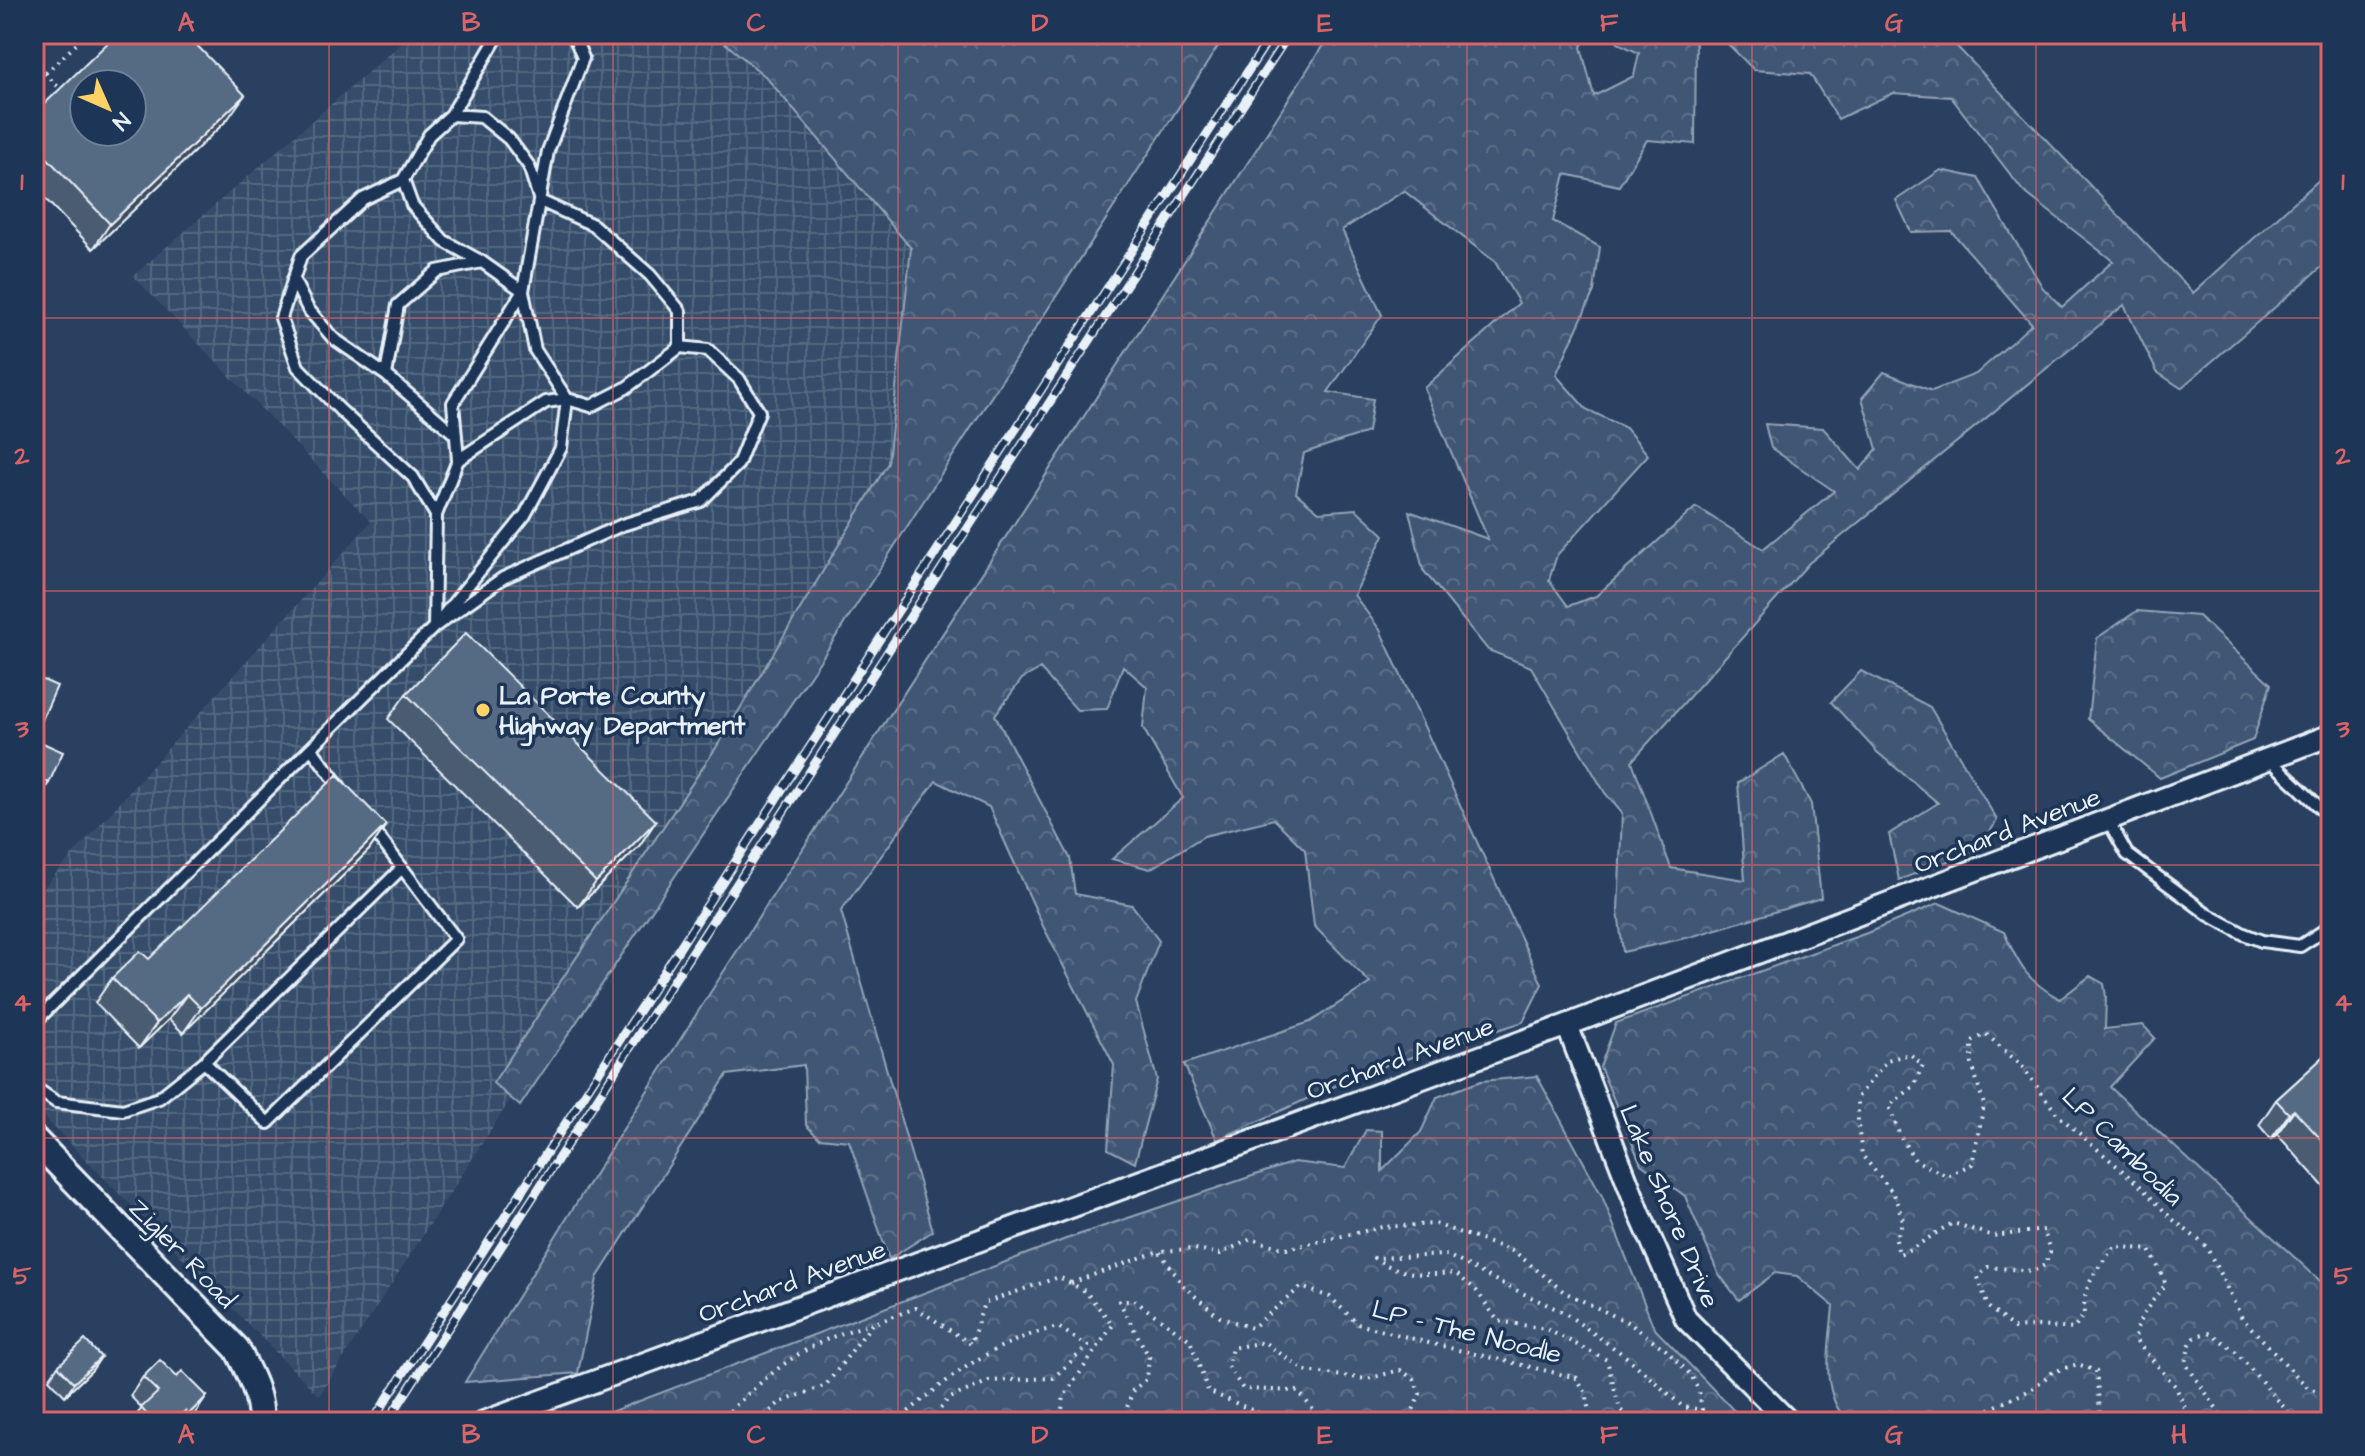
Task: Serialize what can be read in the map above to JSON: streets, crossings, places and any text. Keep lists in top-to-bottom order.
{
  "streets": {
    "street": ["Orchard Avenue", "Lake Shore Drive", "Zigler Road"],
    "path": ["LP Cambodia", "LP - The Noodle"]
  },
  "crossings": [
    ["Orchard Avenue", "Lake Shore Drive"]
  ],
  "places": ["La Porte County Highway Department"],
  "north": "bottom right",
  "grid": {
    "columns": [
      "A",
      "B",
      "C",
      "D",
      "E",
      "F",
      "G",
      "H"
    ],
    "rows": [
      "1",
      "2",
      "3",
      "4",
      "5"
    ]
  }
}
